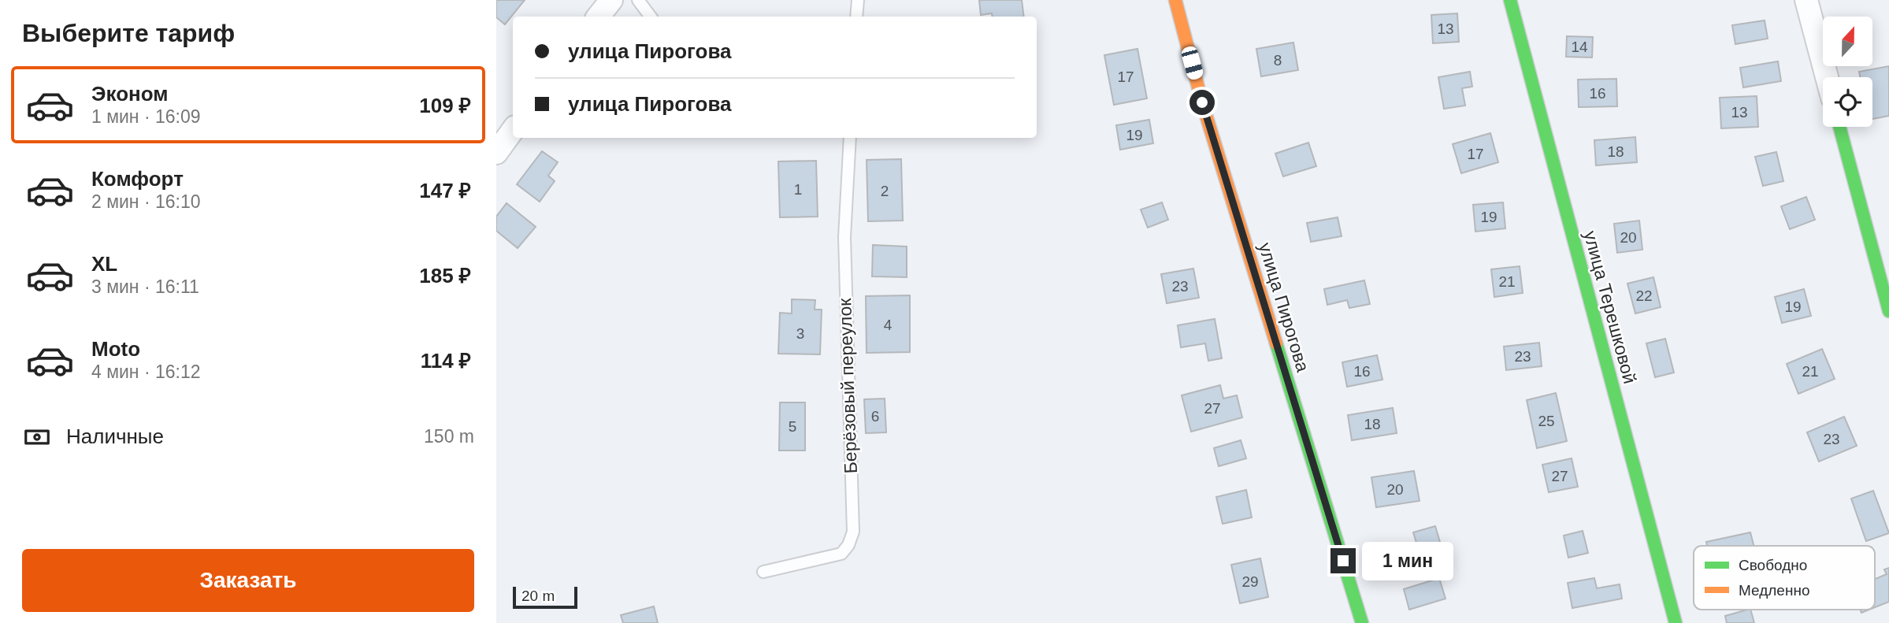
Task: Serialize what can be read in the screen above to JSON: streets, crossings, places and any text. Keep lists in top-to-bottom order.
{
  "streets": {
    "street": ["улица Пирогова", "улица Терешковой"],
    "lane": ["Берёзовый переулок"]
  },
  "house_numbers": [
    "13",
    "14",
    "8",
    "17",
    "16",
    "13",
    "19",
    "18",
    "17",
    "1",
    "2",
    "19",
    "20",
    "21",
    "23",
    "22",
    "19",
    "4",
    "3",
    "23",
    "16",
    "21",
    "27",
    "6",
    "25",
    "18",
    "5",
    "23",
    "27",
    "20",
    "29"
  ],
  "legend": ["Свободно", "Медленно"],
  "scale_bar": "20 m",
  "north": "top",
  "page": {
    "heading": "Выберите тариф",
    "banner": ["улица Пирогова", "улица Пирогова"],
    "list": [
      {
        "name": "Эконом",
        "note": "1 мин · 16:09",
        "value": "109 ₽"
      },
      {
        "name": "Комфорт",
        "note": "2 мин · 16:10",
        "value": "147 ₽"
      },
      {
        "name": "XL",
        "note": "3 мин · 16:11",
        "value": "185 ₽"
      },
      {
        "name": "Moto",
        "note": "4 мин · 16:12",
        "value": "114 ₽"
      }
    ],
    "pay": ["Наличные", "150 m"],
    "buttons": "Заказать",
    "bubble": "1 мин",
    "scale": "20 m"
  }
}
